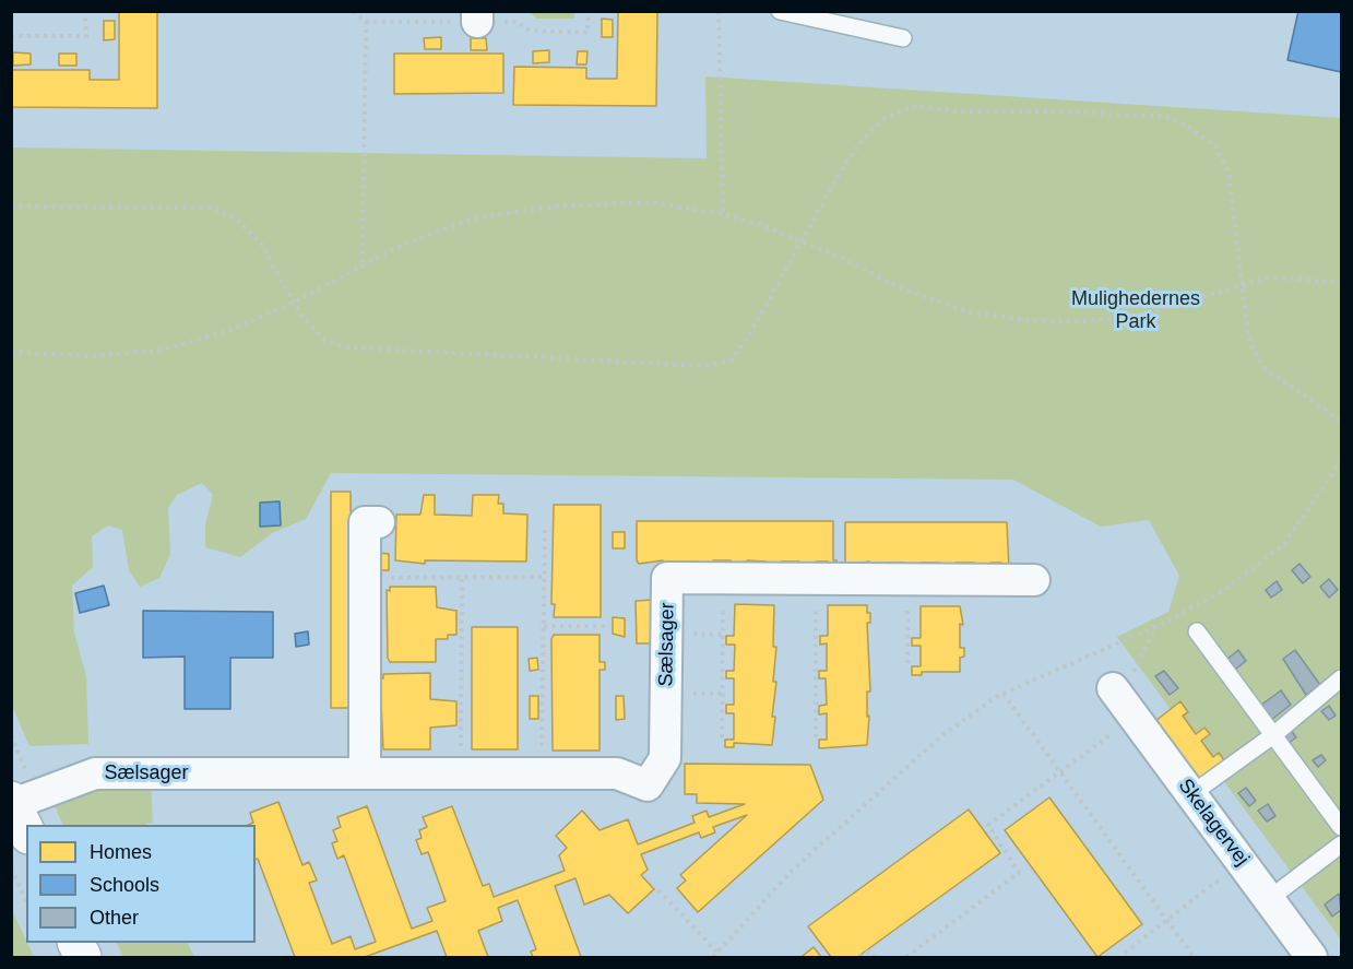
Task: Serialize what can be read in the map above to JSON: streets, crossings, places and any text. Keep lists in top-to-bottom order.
{
  "streets": {
    "street": ["Sælsager", "Skelagervej"]
  },
  "parks": ["Mulighedernes Park"],
  "legend": ["Homes", "Schools", "Other"]
}
